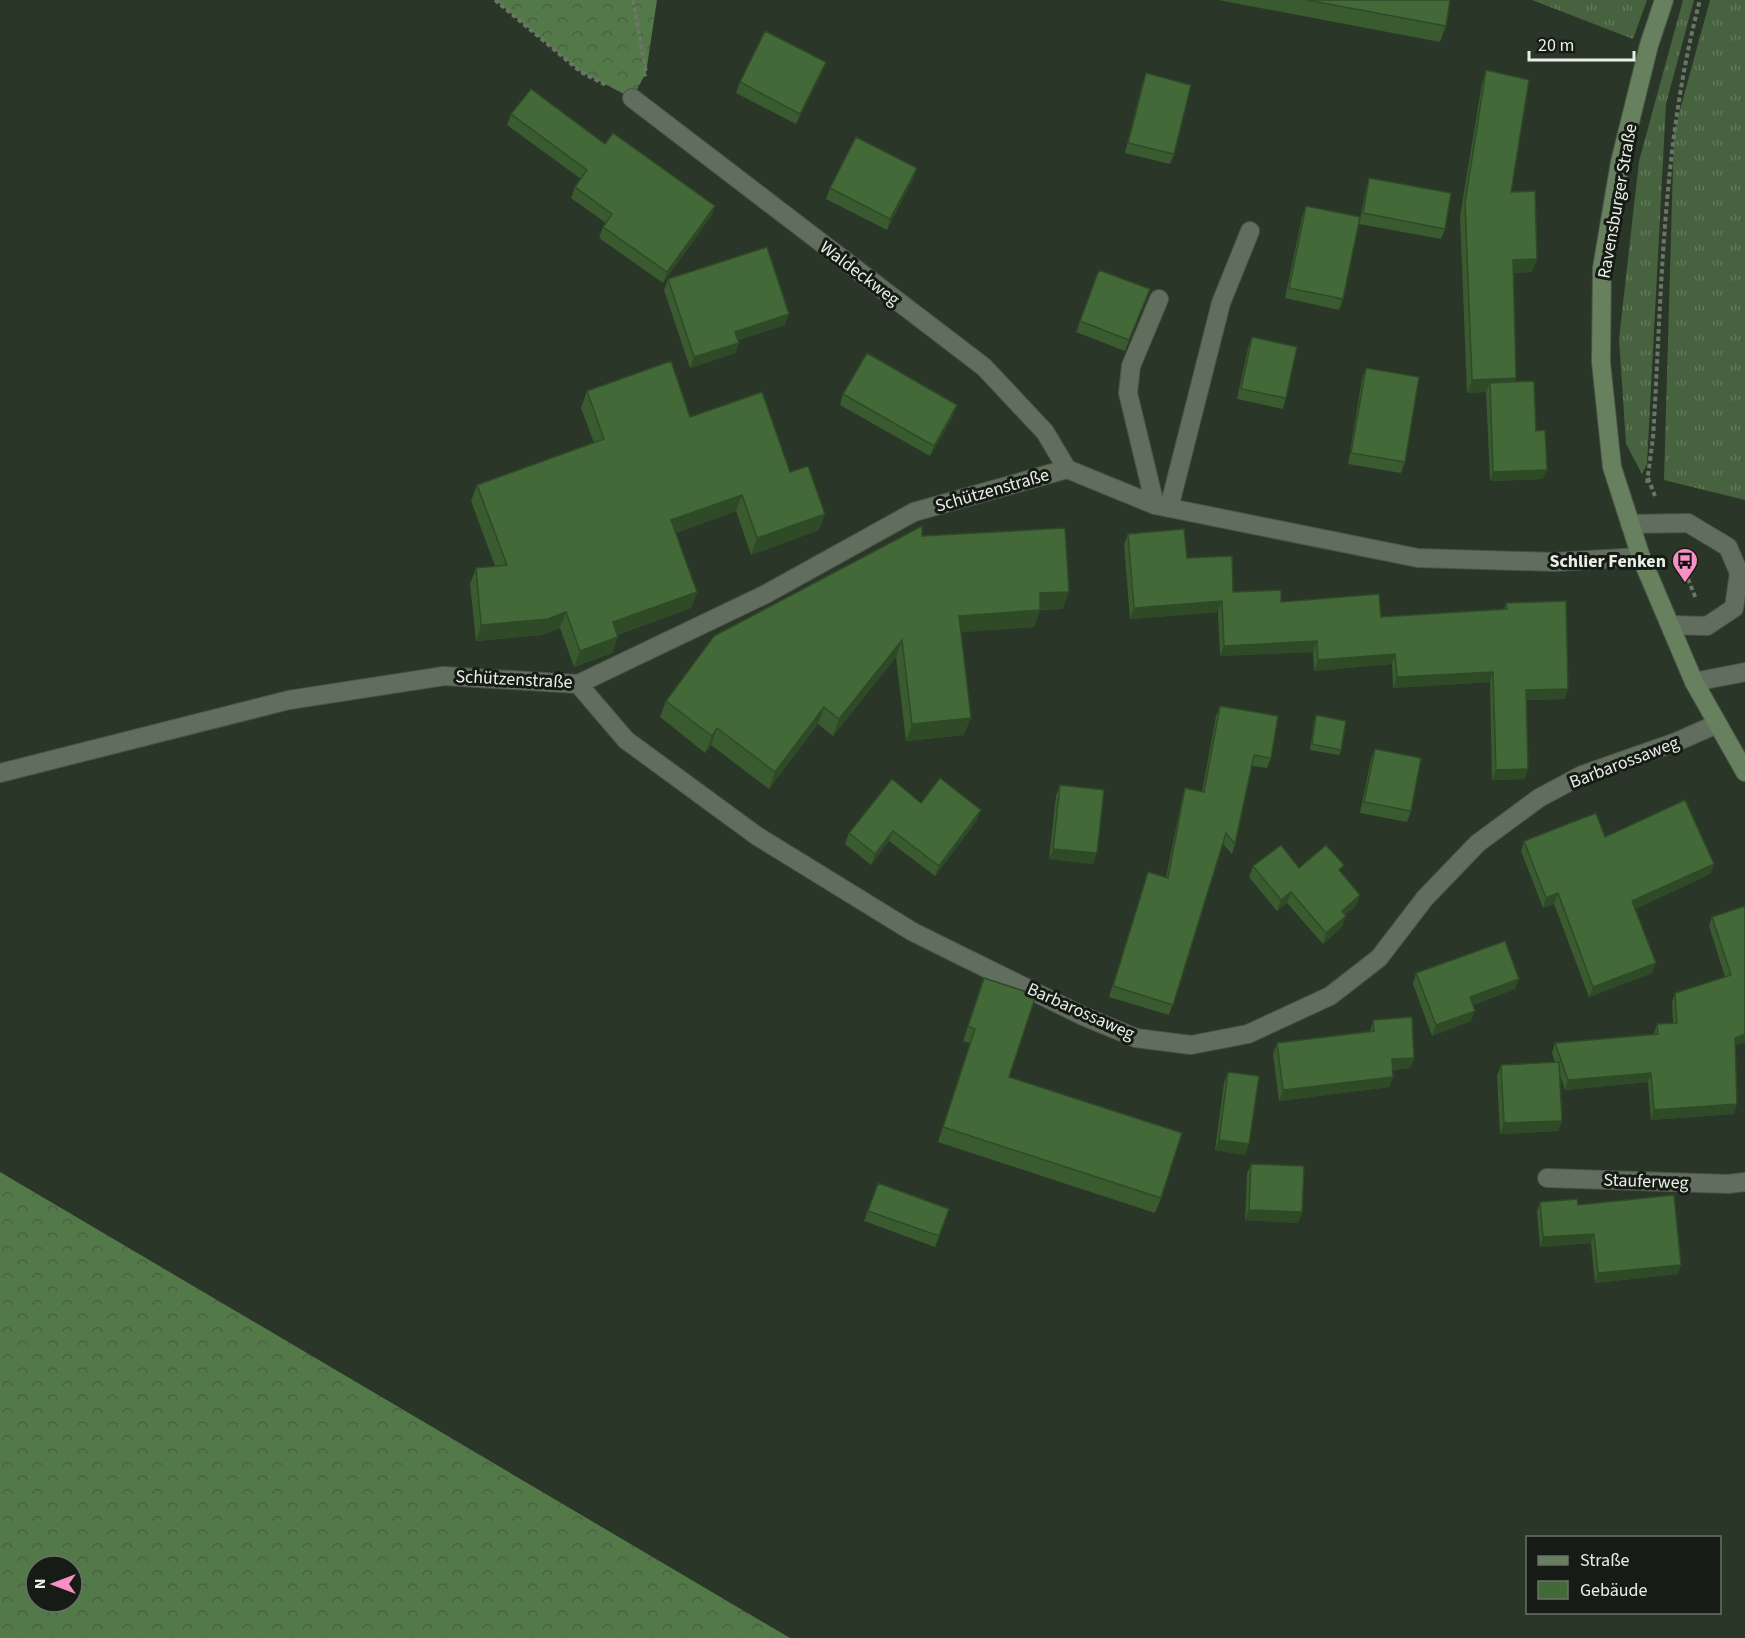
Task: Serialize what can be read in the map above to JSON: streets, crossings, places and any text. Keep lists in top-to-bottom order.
{
  "streets": {
    "main road": ["Ravensburger Straße"],
    "street": [
      "Waldeckweg",
      "Schützenstraße",
      "Barbarossaweg",
      "Stauferweg"
    ]
  },
  "crossings": [
    ["Ravensburger Straße", "Schützenstraße"],
    ["Ravensburger Straße", "Barbarossaweg"],
    ["Waldeckweg", "Schützenstraße"],
    ["Schützenstraße", "Barbarossaweg"]
  ],
  "places": {
    "bus stop": ["Schlier Fenken"]
  },
  "legend": ["Straße", "Gebäude"],
  "scale_bar": "20 m",
  "north": "left"
}
